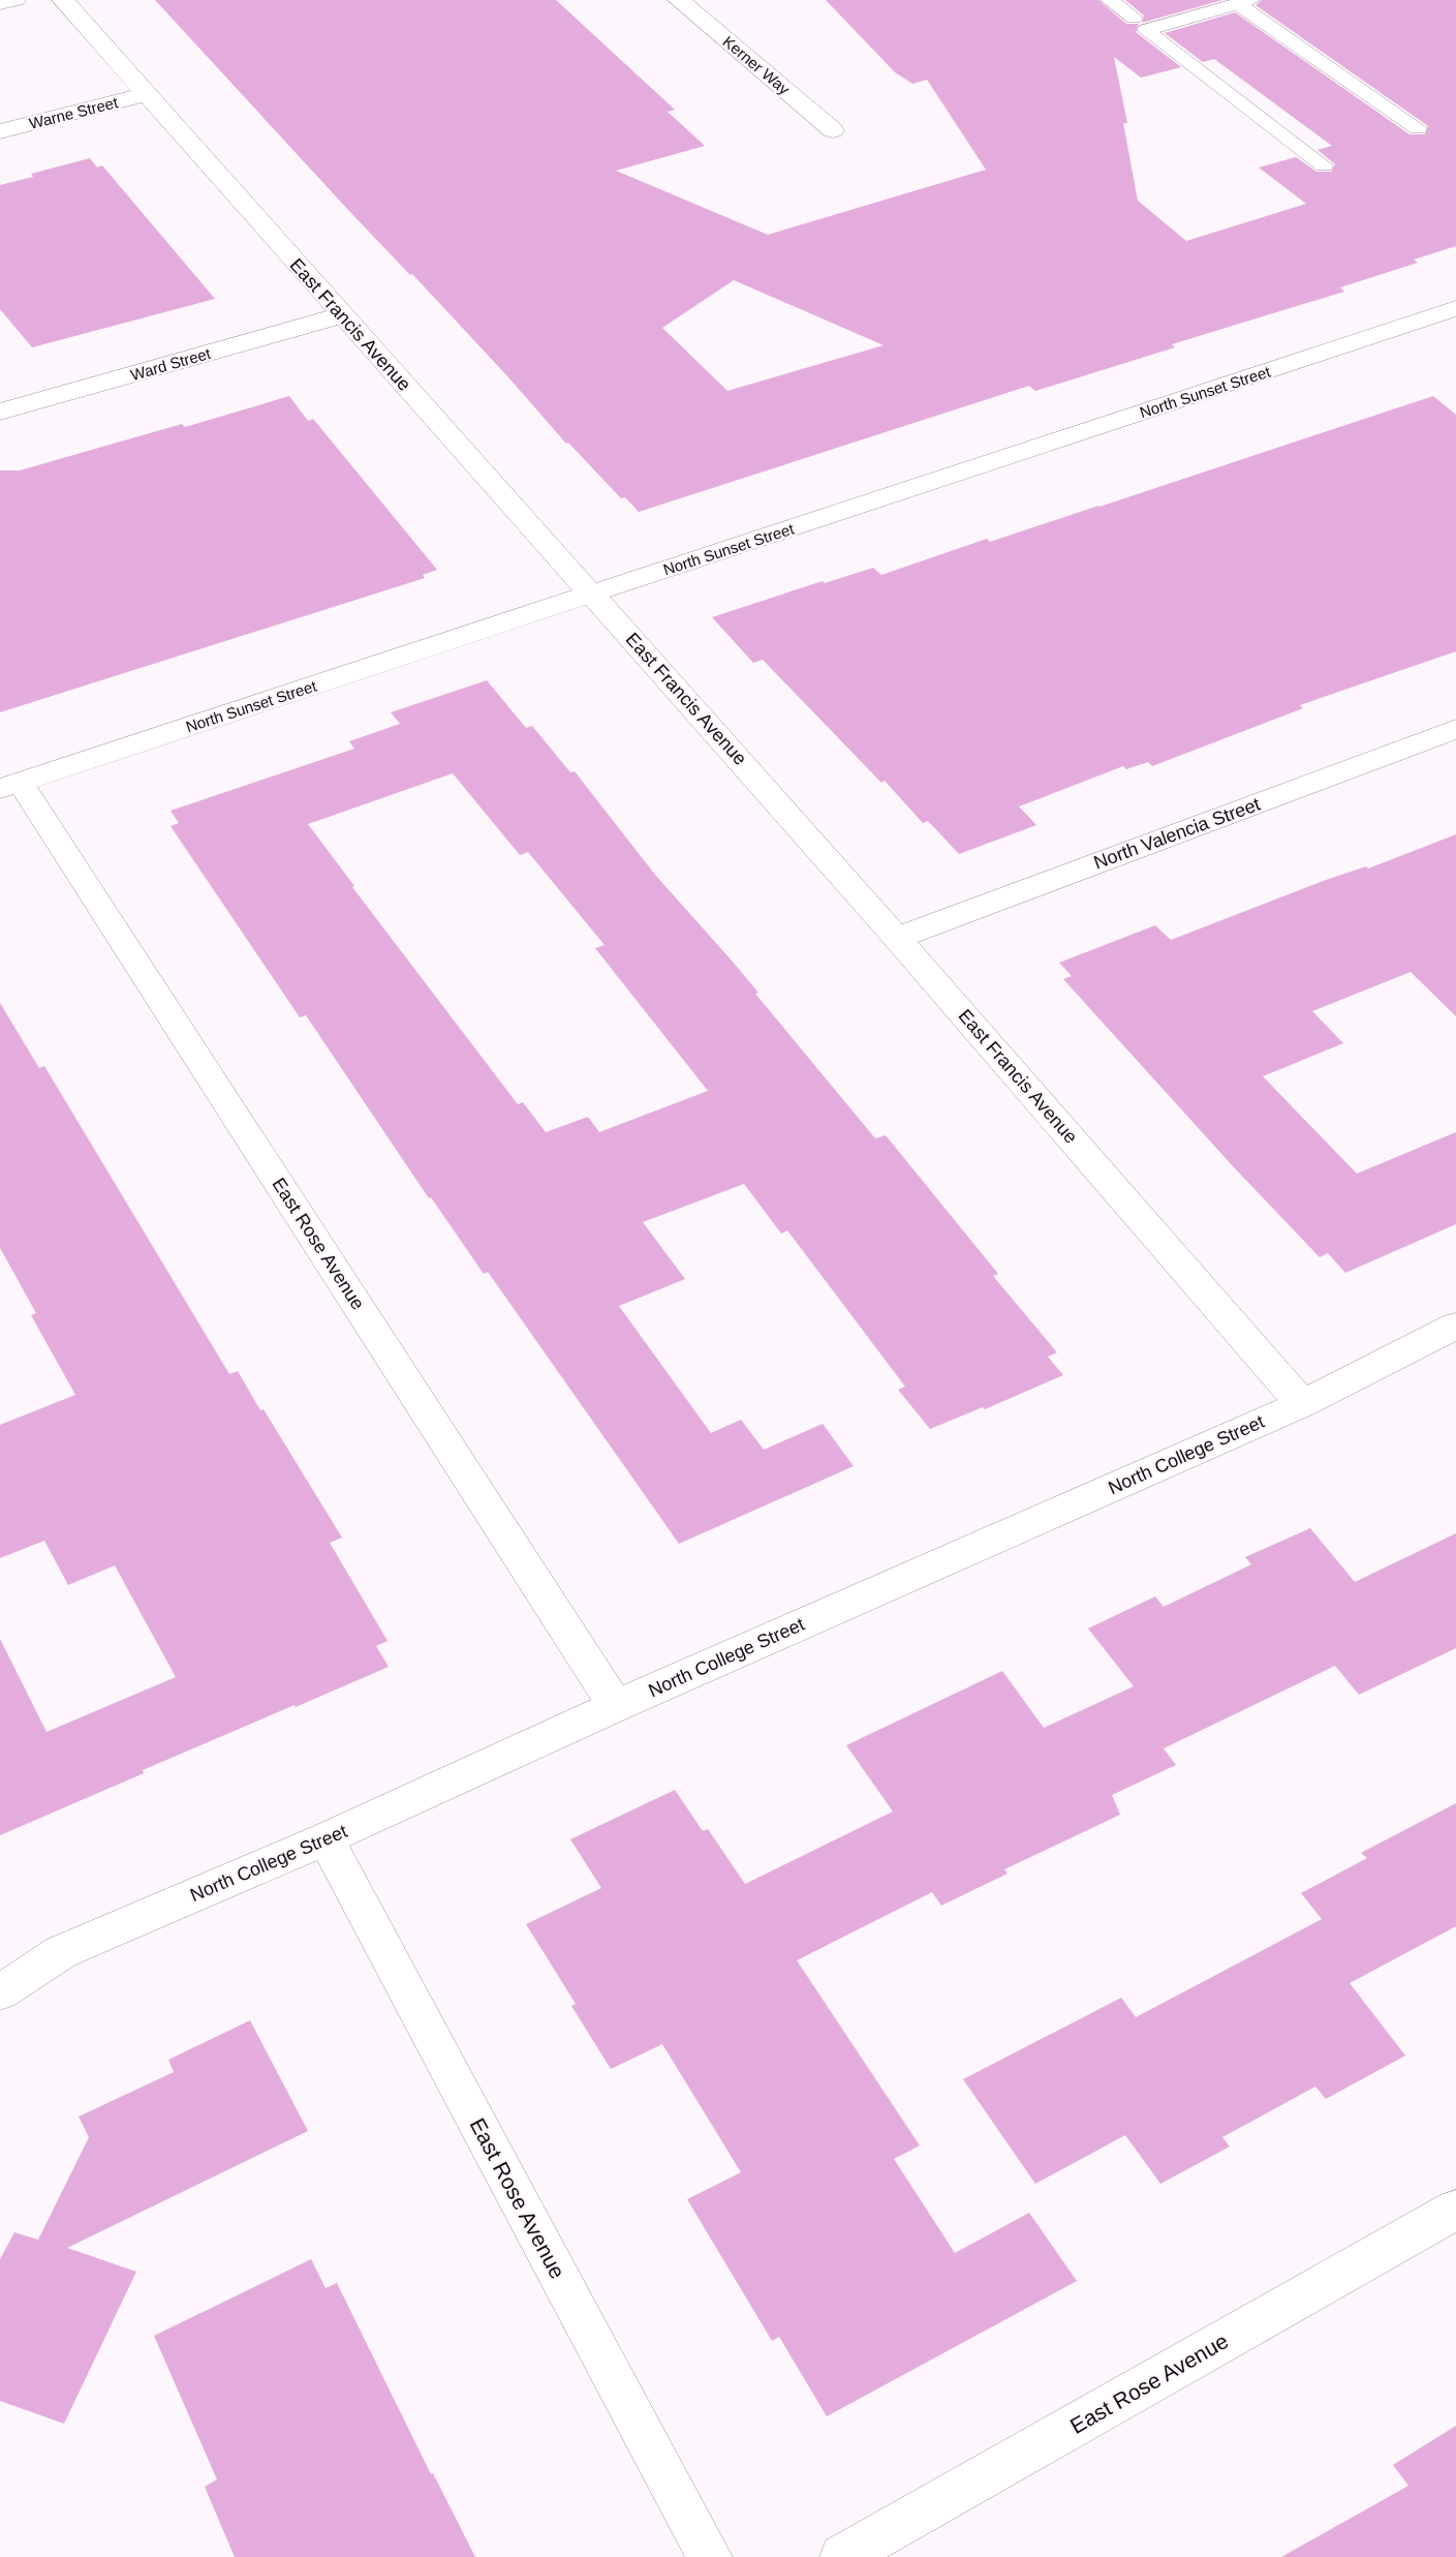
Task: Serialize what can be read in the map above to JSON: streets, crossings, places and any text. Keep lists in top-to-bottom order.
{
  "streets": {
    "street": [
      "Kerner Way",
      "Warne Street",
      "East Francis Avenue",
      "Ward Street",
      "North Sunset Street",
      "North Valencia Street",
      "East Rose Avenue",
      "North College Street"
    ]
  },
  "crossings": [
    ["Warne Street", "East Francis Avenue"],
    ["East Francis Avenue", "Ward Street"],
    ["East Francis Avenue", "North Sunset Street"],
    ["East Francis Avenue", "North Valencia Street"],
    ["East Francis Avenue", "North College Street"],
    ["North Sunset Street", "East Rose Avenue"],
    ["East Rose Avenue", "North College Street"]
  ]
}
